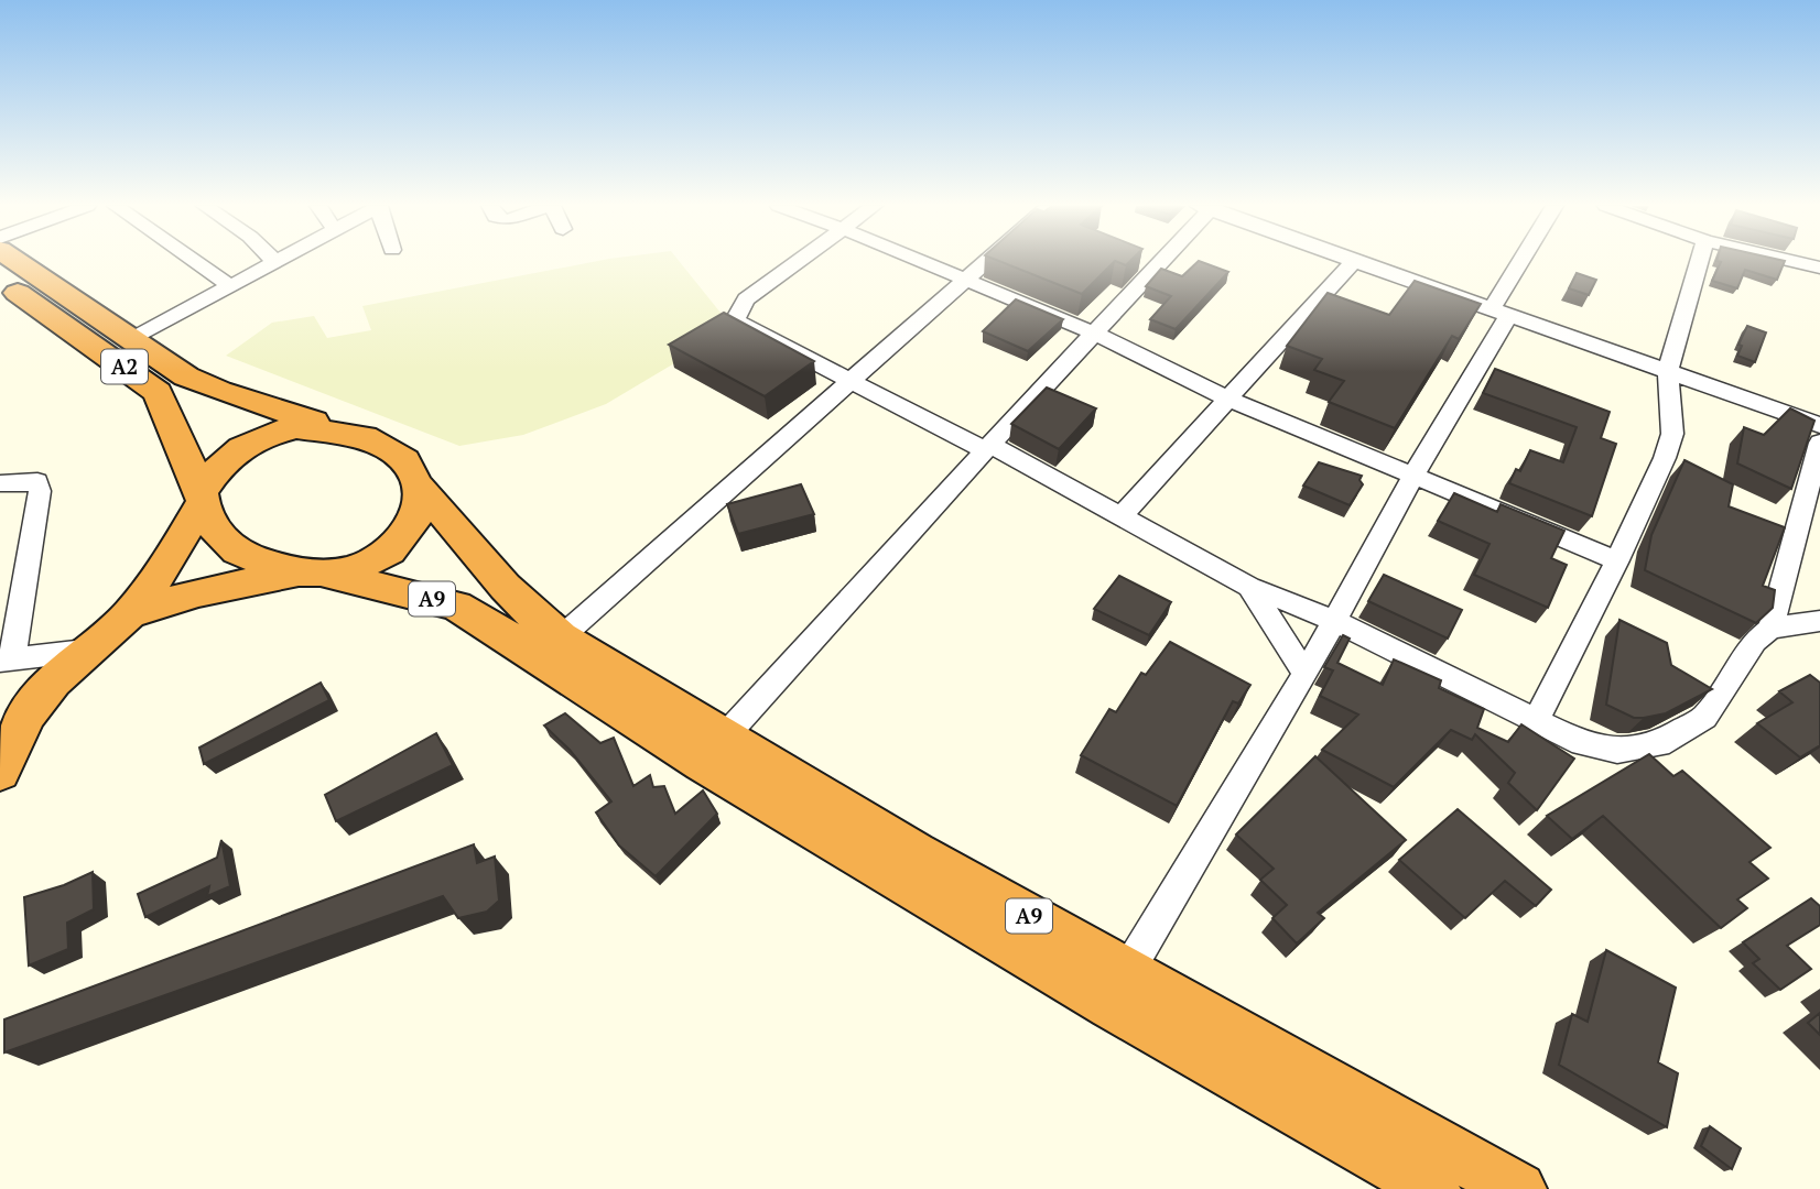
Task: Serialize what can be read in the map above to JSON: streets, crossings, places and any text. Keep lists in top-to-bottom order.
{
  "streets": {
    "highway": ["A2", "A9"]
  },
  "crossings": [
    ["A2", "A9"]
  ]
}
